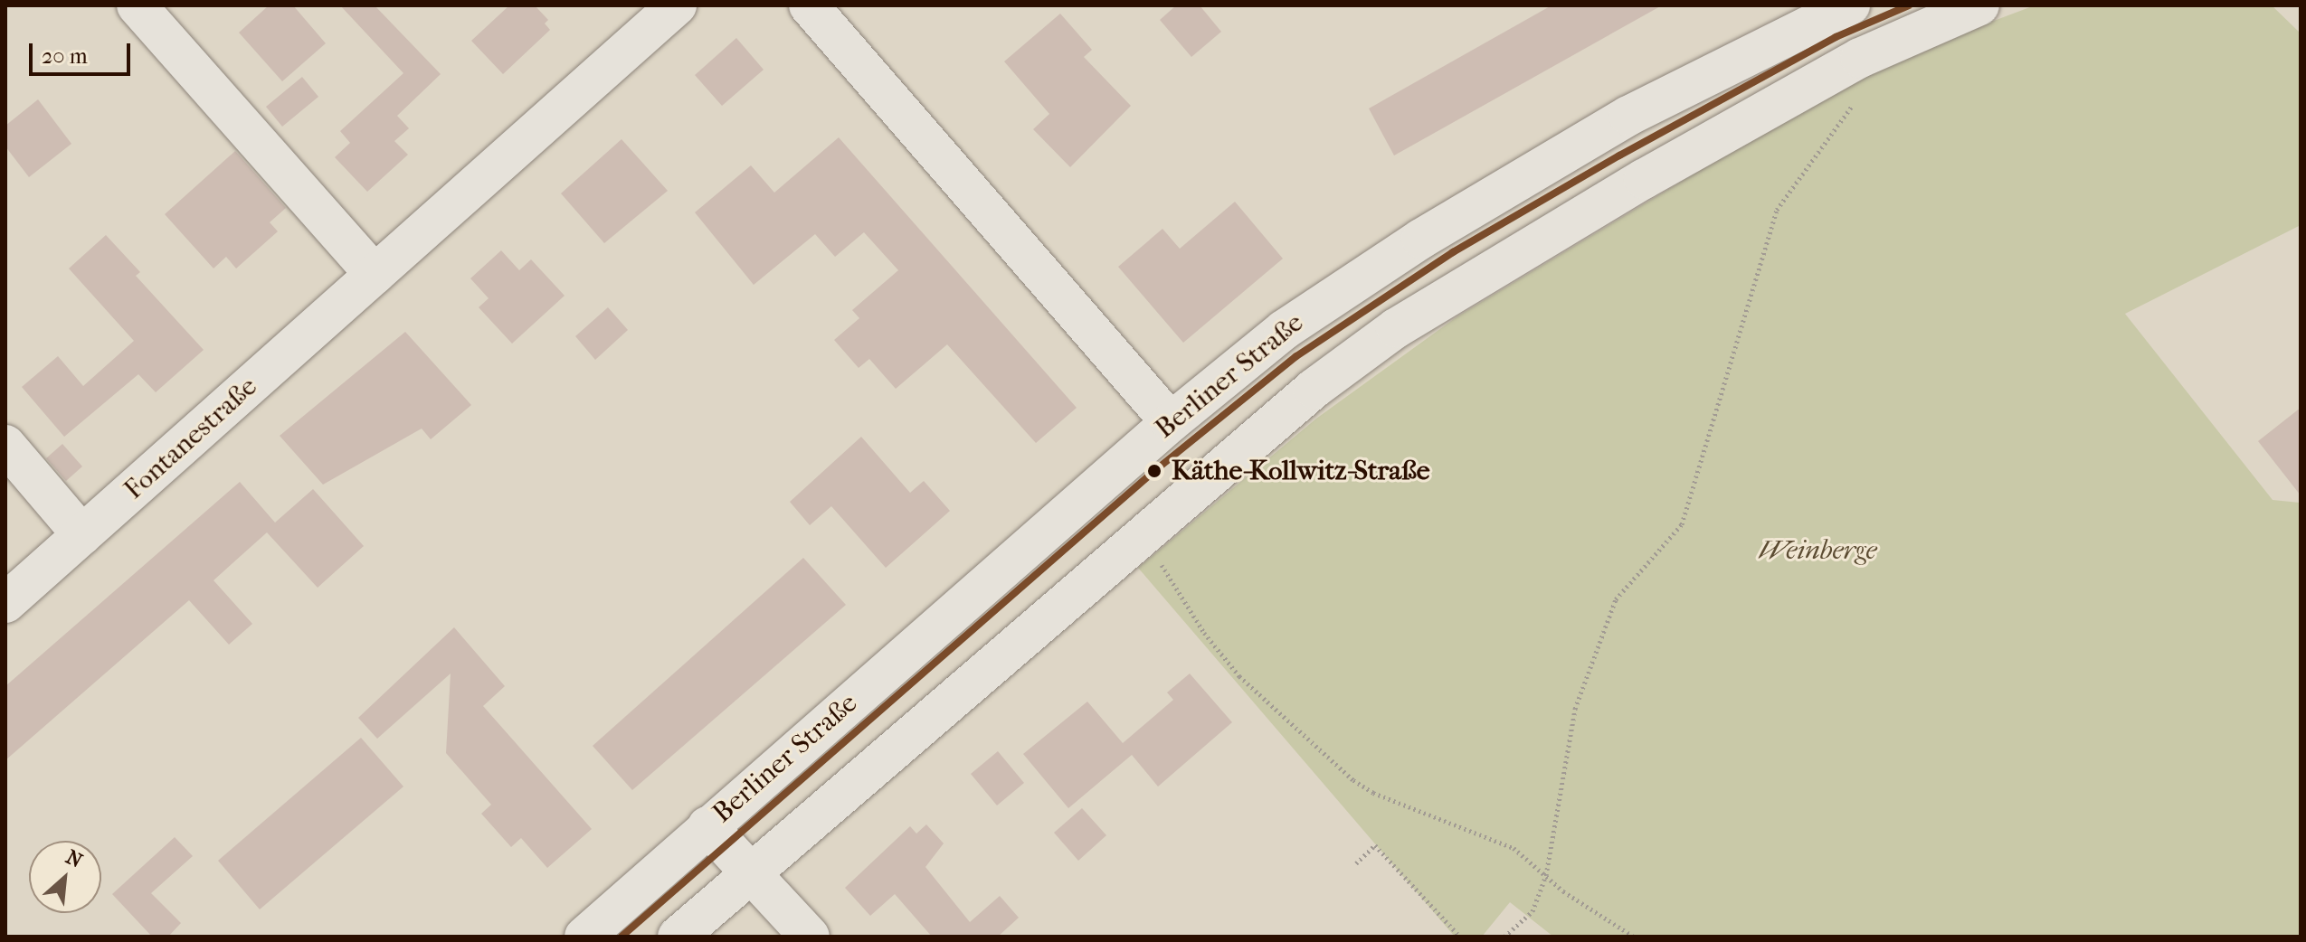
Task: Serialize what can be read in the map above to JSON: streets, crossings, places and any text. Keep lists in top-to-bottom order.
{
  "streets": {
    "street": ["Berliner Straße", "Fontanestraße"]
  },
  "parks": ["Weinberge"],
  "places": ["Käthe-Kollwitz-Straße"],
  "scale_bar": "20 m",
  "north": "top right"
}
